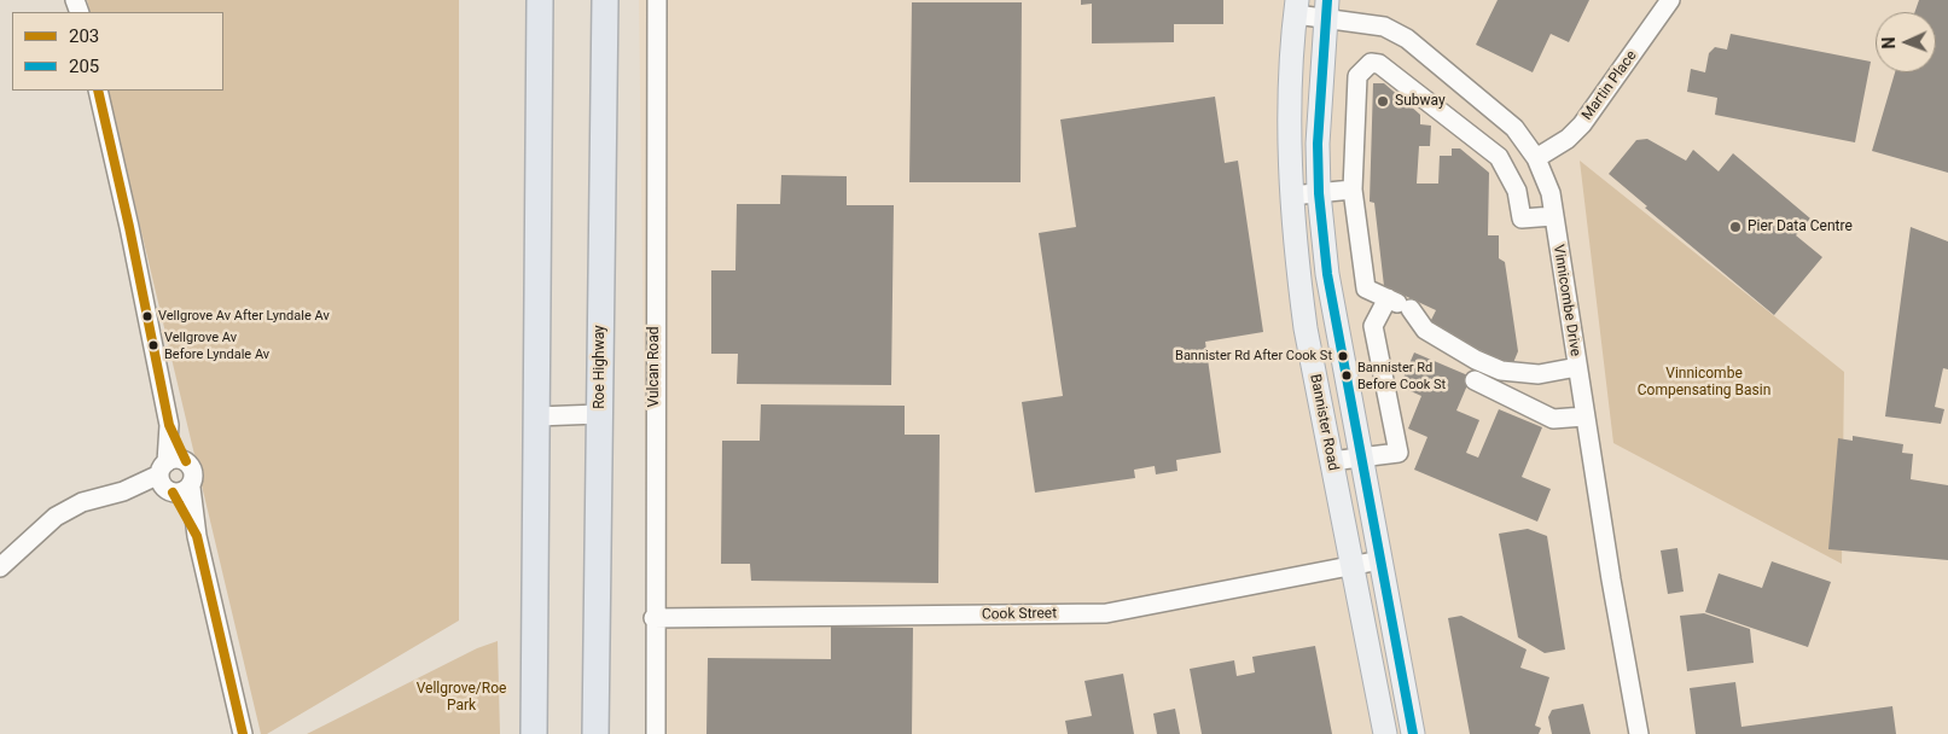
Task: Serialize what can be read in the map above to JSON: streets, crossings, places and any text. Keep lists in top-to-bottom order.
{
  "streets": {
    "highway": ["Roe Highway"],
    "main road": ["Bannister Road"],
    "street": [
      "Martin Place",
      "Vinnicombe Drive",
      "Vulcan Road",
      "Cook Street"
    ]
  },
  "crossings": [
    ["Martin Place", "Vinnicombe Drive"],
    ["Vinnicombe Drive", "Bannister Road"],
    ["Vulcan Road", "Cook Street"],
    ["Bannister Road", "Cook Street"]
  ],
  "parks": ["Vinnicombe Compensating Basin", "Vellgrove/Roe Park"],
  "places": [
    "Subway",
    "Pier Data Centre",
    "Vellgrove Av After Lyndale Av",
    "Vellgrove Av Before Lyndale Av",
    "Bannister Rd After Cook St",
    "Bannister Rd Before Cook St"
  ],
  "lines": ["transit line 205", "transit line 203"],
  "legend": ["203", "205"],
  "north": "left"
}
